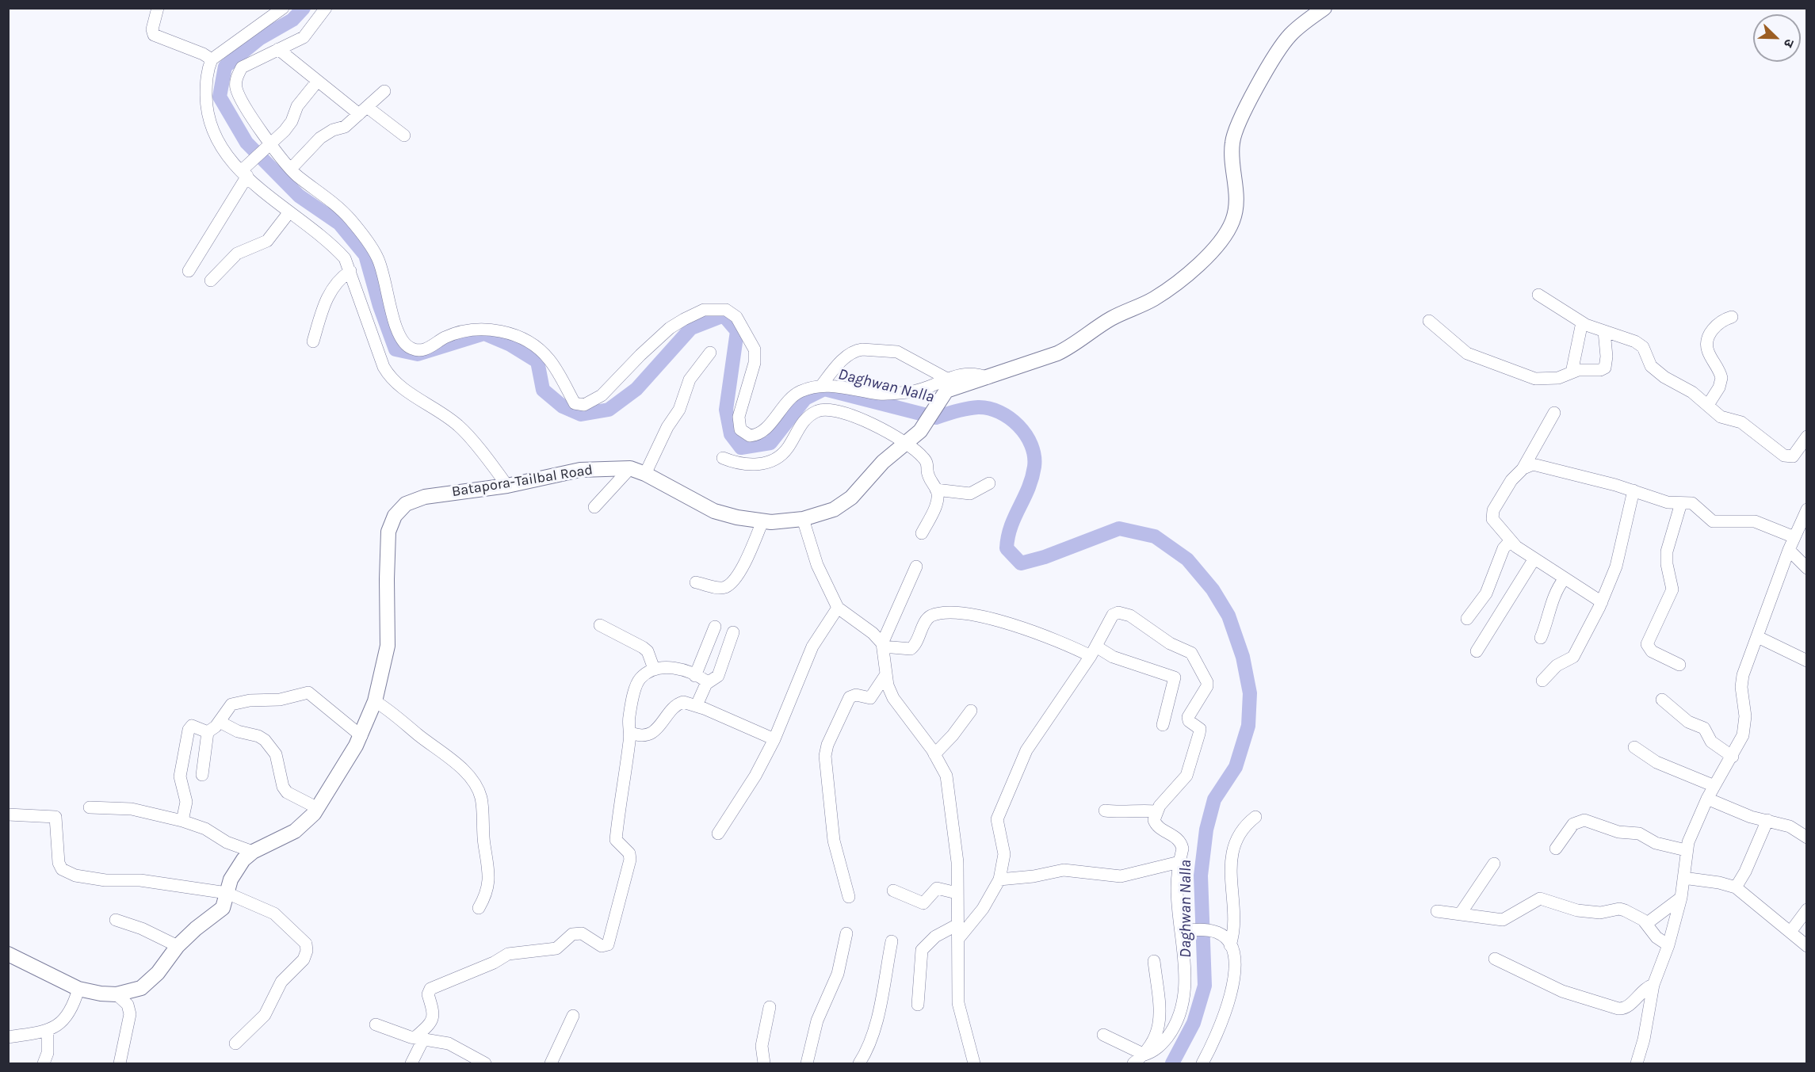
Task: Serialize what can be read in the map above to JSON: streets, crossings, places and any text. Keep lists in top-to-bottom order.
{
  "streets": {
    "main road": ["Batapora-Tailbal Road"]
  },
  "water": ["Daghwan Nalla"],
  "north": "bottom right"
}
